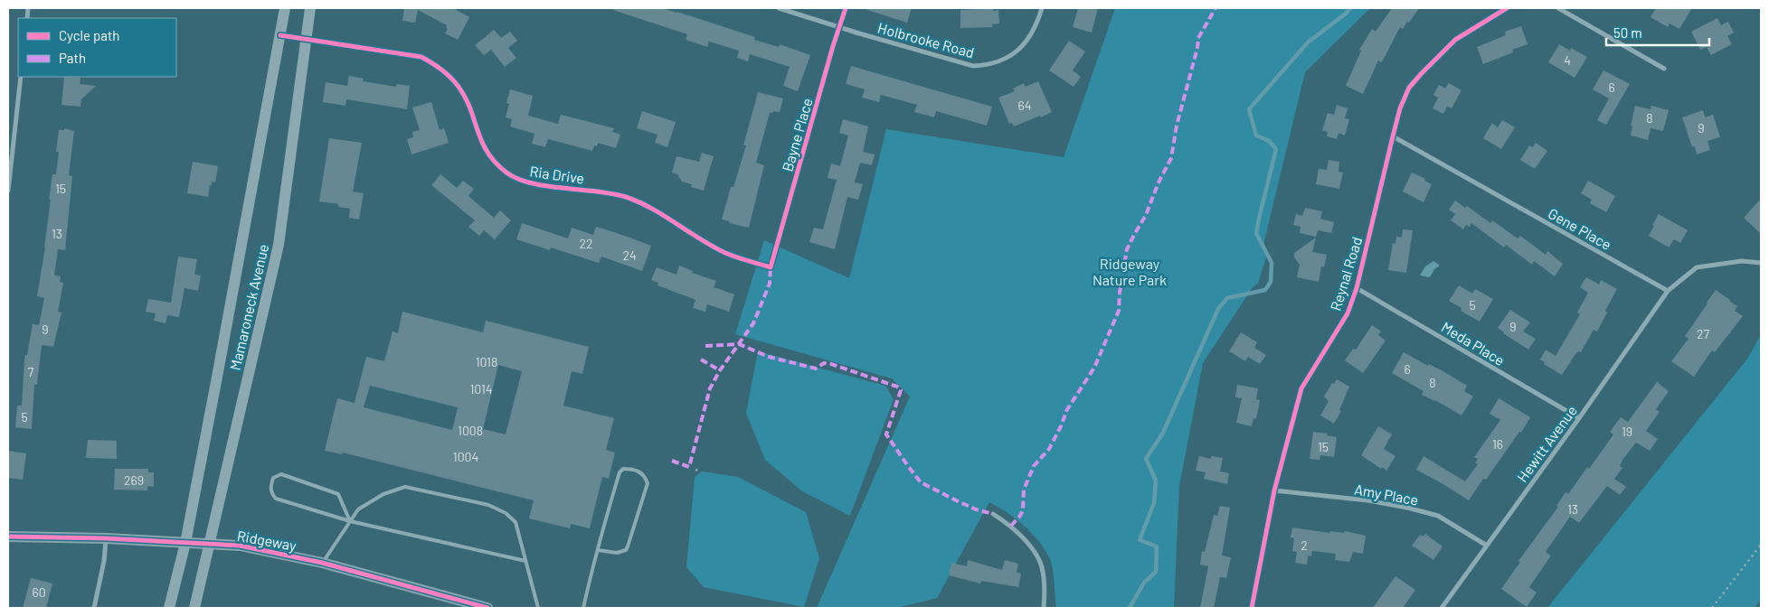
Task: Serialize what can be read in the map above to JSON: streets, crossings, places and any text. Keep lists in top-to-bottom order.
{
  "streets": {
    "main road": ["Mamaroneck Avenue"],
    "street": [
      "Holbrooke Road",
      "Bayne Place",
      "Ria Drive",
      "Gene Place",
      "Reynal Road",
      "Meda Place",
      "Hewitt Avenue",
      "Amy Place",
      "Ridgeway"
    ]
  },
  "crossings": [
    ["Holbrooke Road", "Bayne Place"],
    ["Bayne Place", "Ria Drive"],
    ["Ria Drive", "Mamaroneck Avenue"],
    ["Gene Place", "Reynal Road"],
    ["Gene Place", "Hewitt Avenue"],
    ["Reynal Road", "Meda Place"],
    ["Reynal Road", "Amy Place"],
    ["Mamaroneck Avenue", "Ridgeway"],
    ["Meda Place", "Hewitt Avenue"],
    ["Hewitt Avenue", "Amy Place"]
  ],
  "parks": ["Ridgeway Nature Park"],
  "house_numbers": [
    "4",
    "6",
    "64",
    "8",
    "9",
    "15",
    "13",
    "22",
    "24",
    "5",
    "9",
    "9",
    "27",
    "1018",
    "6",
    "7",
    "8",
    "1014",
    "5",
    "1008",
    "19",
    "16",
    "15",
    "1004",
    "269",
    "13",
    "2",
    "60"
  ],
  "legend": ["Cycle path", "Path"],
  "scale_bar": "50 m"
}
